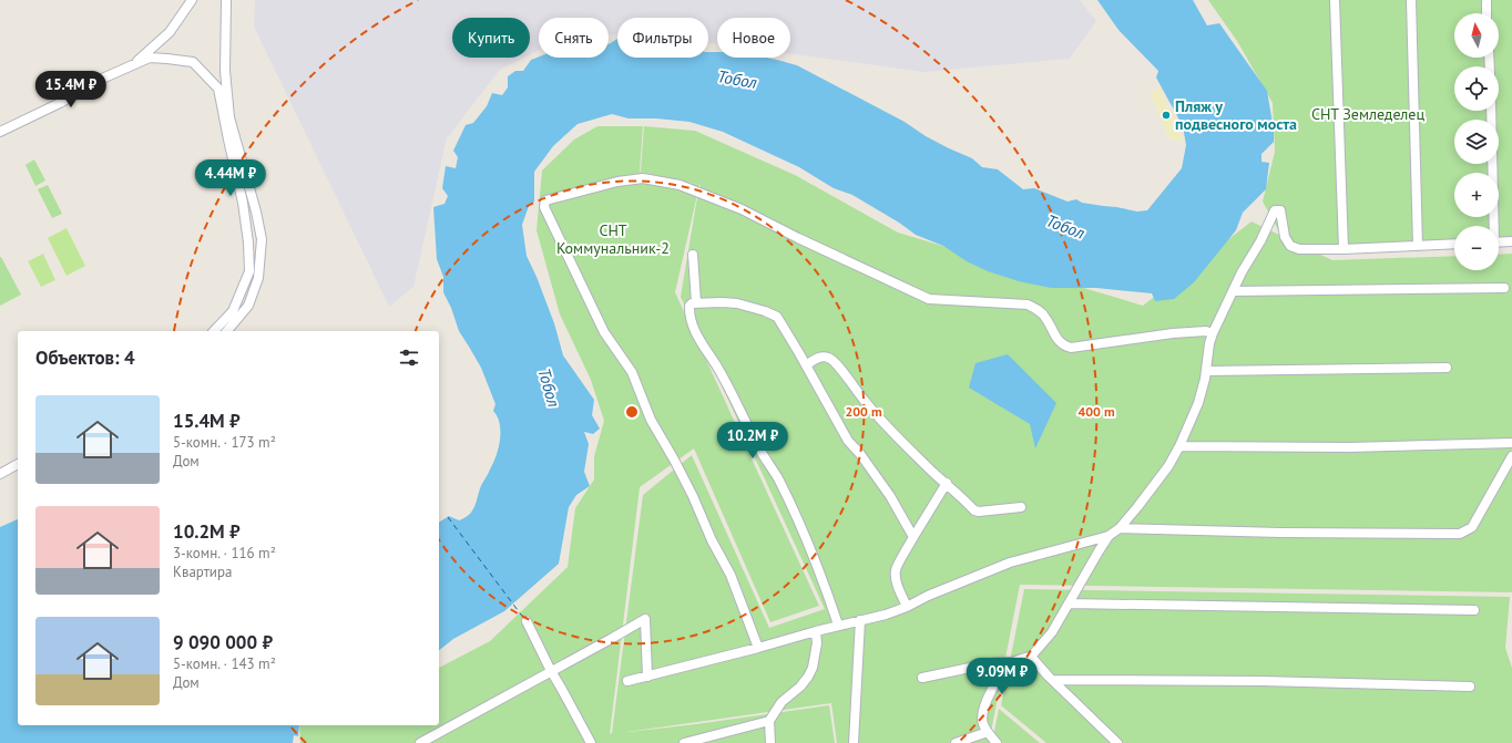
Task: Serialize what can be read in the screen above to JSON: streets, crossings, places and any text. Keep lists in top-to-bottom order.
{
  "water": ["Тобол"],
  "parks": ["СНТ Земледелец", "СНТ Коммунальник-2"],
  "places": ["Пляж у подвесного моста"],
  "north": "top",
  "page": {
    "map_buttons": ["+", "−"],
    "chip": [
      "Купить",
      "Снять",
      "Фильтры",
      "Новое"
    ],
    "price": [
      "15.4M ₽",
      "4.44M ₽",
      "10.2M ₽",
      "9.09M ₽"
    ],
    "heading": "Объектов: 4",
    "list": [
      {
        "name": "15.4M ₽",
        "note": "5-комн. · 173 m² · Дом"
      },
      {
        "name": "10.2M ₽",
        "note": "3-комн. · 116 m² · Квартира"
      },
      {
        "name": "9 090 000 ₽",
        "note": "5-комн. · 143 m² · Дом"
      }
    ]
  },
  "rings": ["200 m", "400 m"]
}
